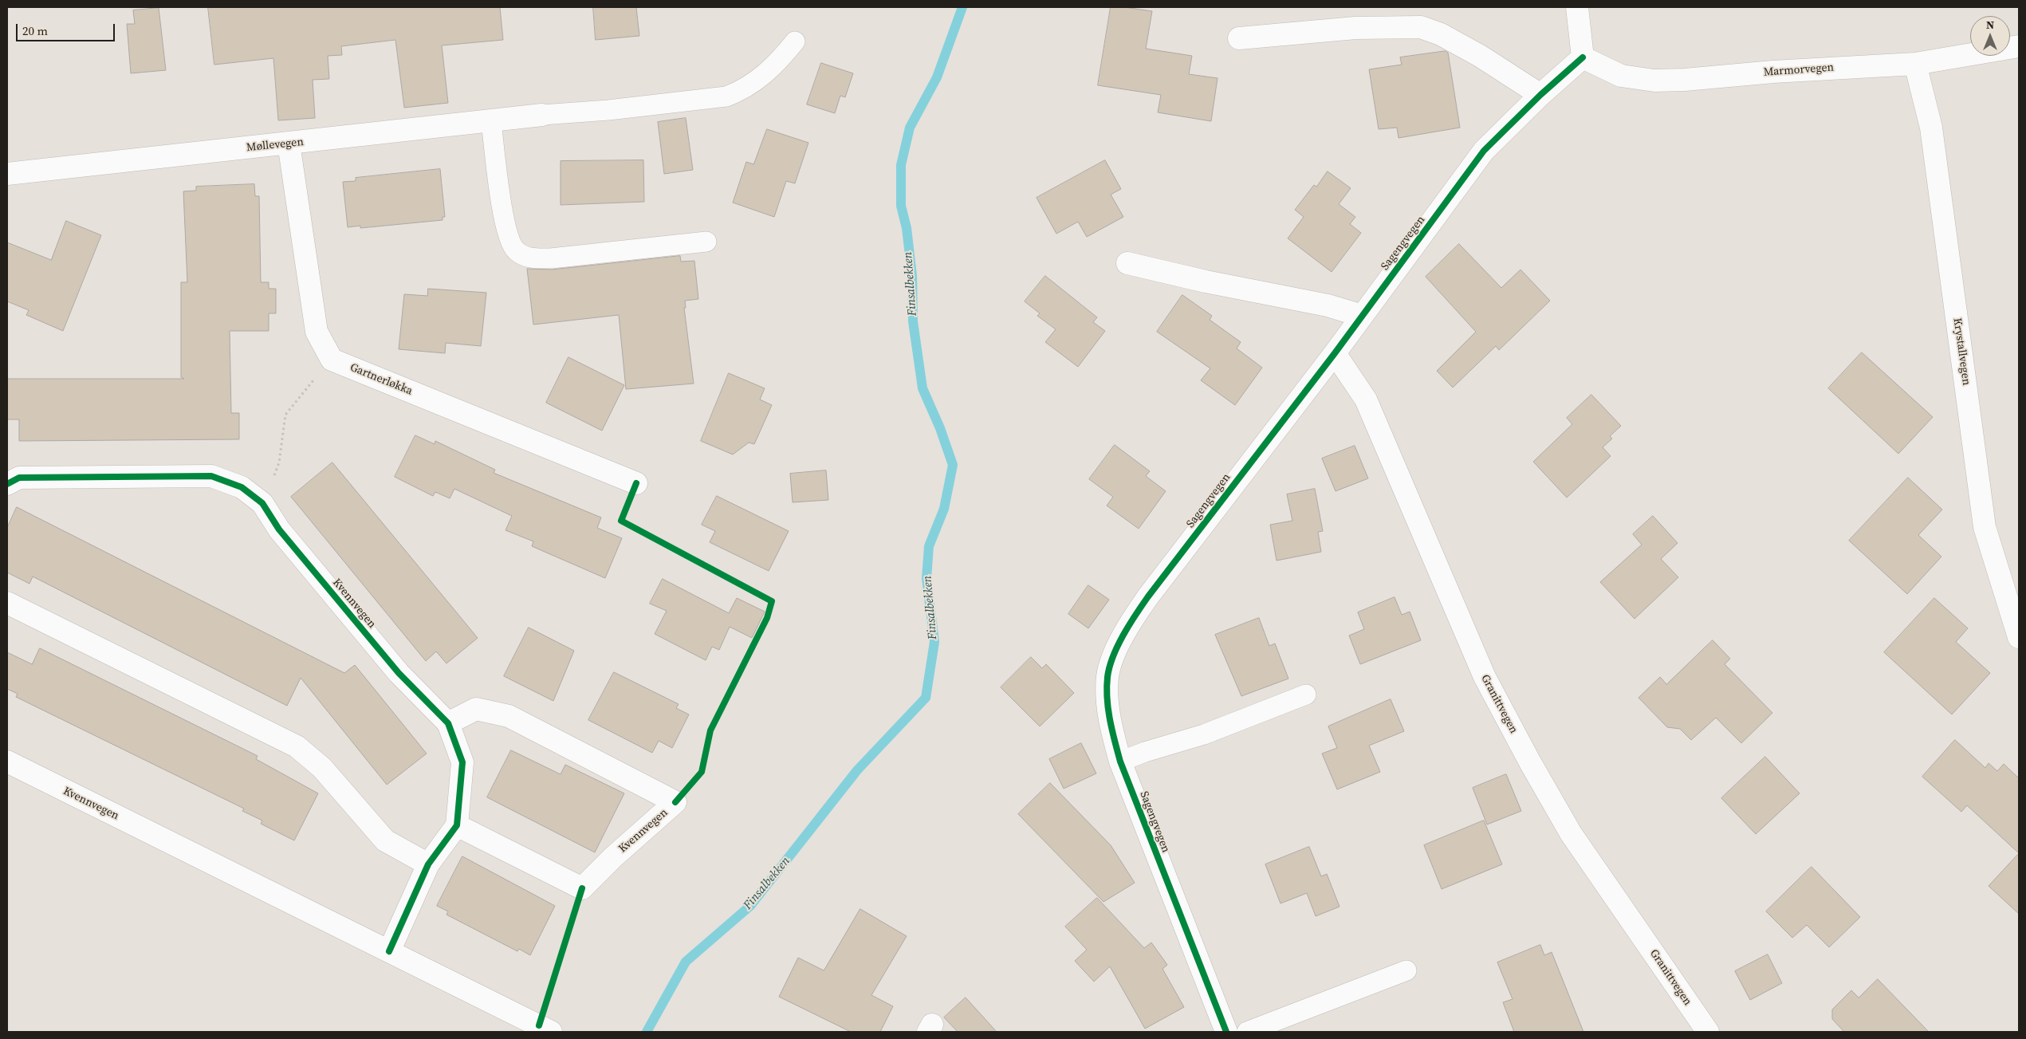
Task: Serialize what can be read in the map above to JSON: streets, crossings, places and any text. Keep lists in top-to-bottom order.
{
  "streets": {
    "street": [
      "Marmorvegen",
      "Møllevegen",
      "Sagengvegen",
      "Krystallvegen",
      "Gartnerløkka",
      "Kvennvegen",
      "Granittvegen"
    ]
  },
  "crossings": [
    ["Marmorvegen", "Sagengvegen"],
    ["Marmorvegen", "Krystallvegen"],
    ["Sagengvegen", "Granittvegen"]
  ],
  "water": ["Finsalbekken"],
  "scale_bar": "20 m",
  "north": "top"
}
